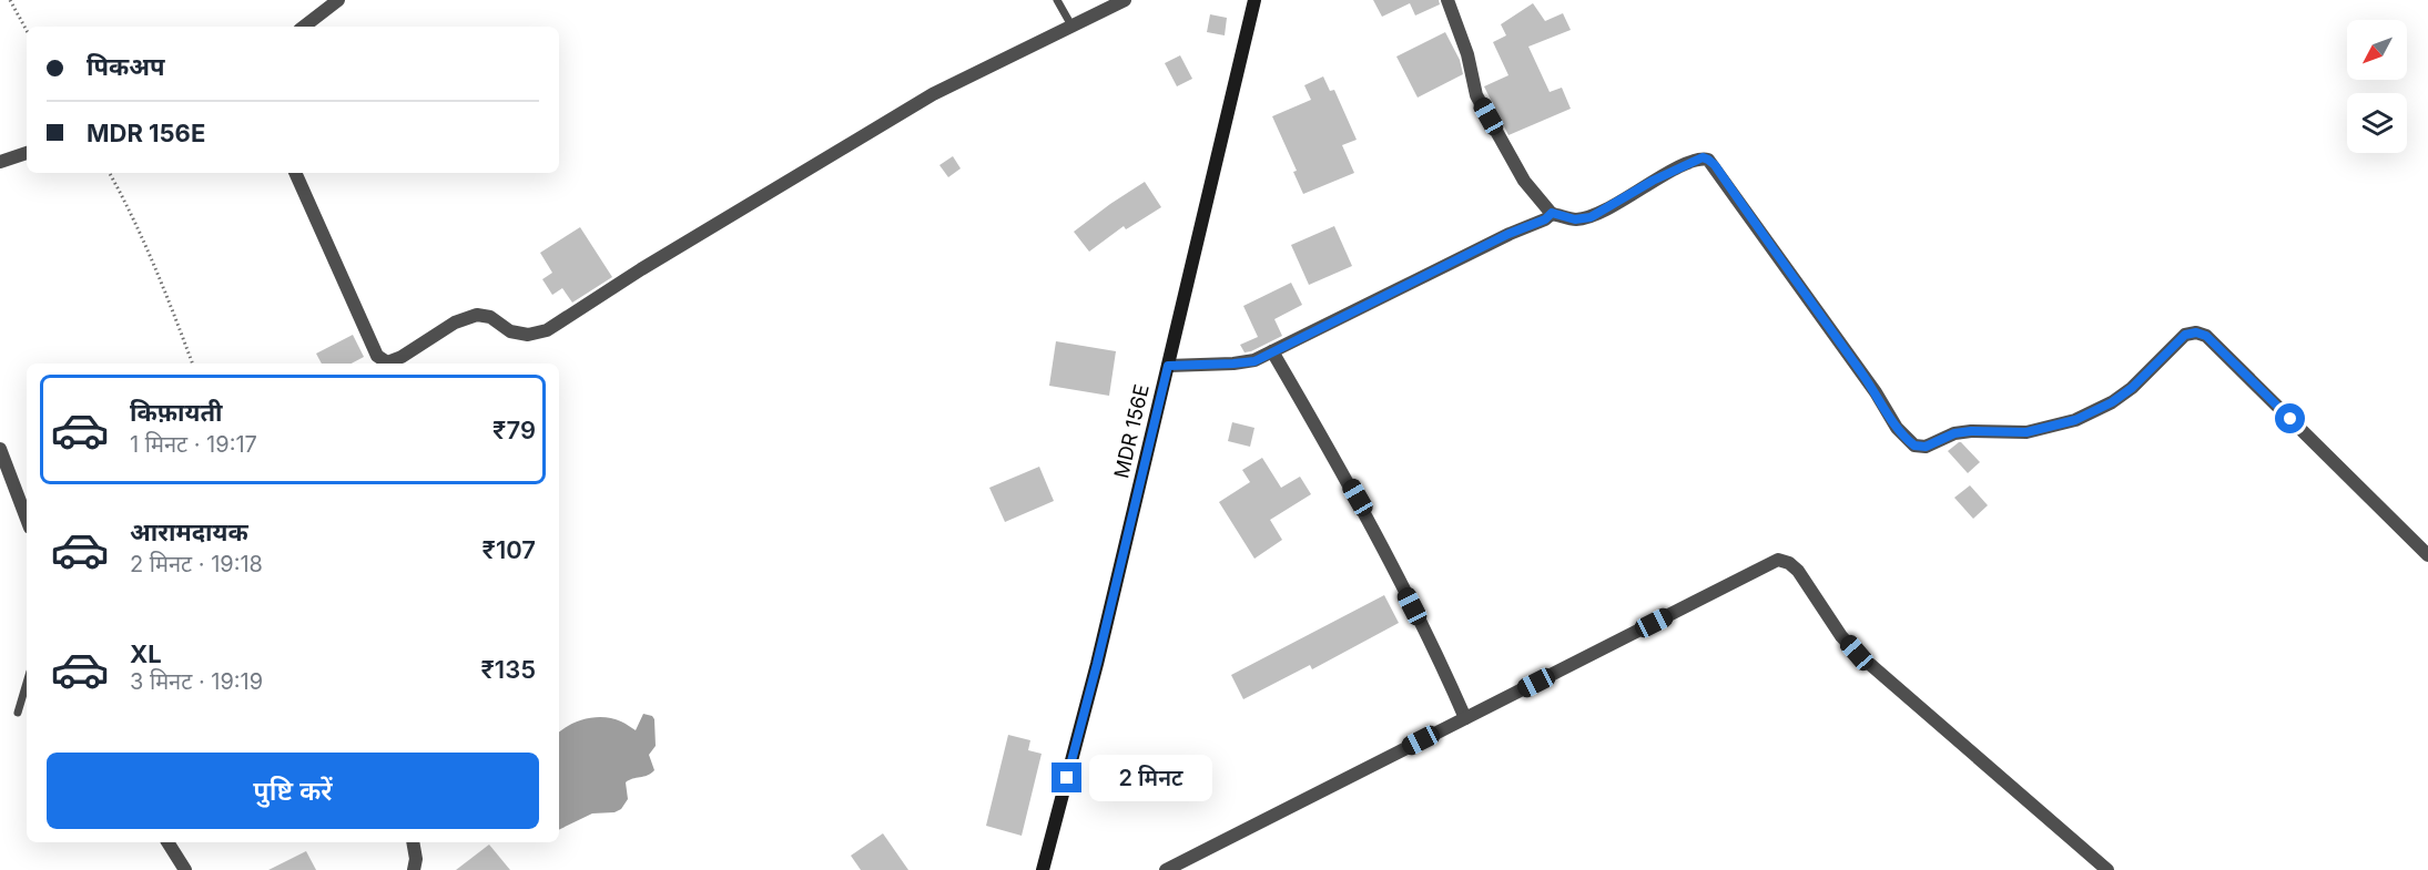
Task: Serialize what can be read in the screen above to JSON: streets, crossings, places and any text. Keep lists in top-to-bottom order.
{
  "streets": {
    "main road": ["MDR 156E"]
  },
  "north": "bottom left",
  "page": {
    "banner": ["पिकअप", "MDR 156E"],
    "list": [
      {
        "name": "किफ़ायती",
        "note": "1 मिनट · 19:17",
        "value": "₹79"
      },
      {
        "name": "आरामदायक",
        "note": "2 मिनट · 19:18",
        "value": "₹107"
      },
      {
        "name": "XL",
        "note": "3 मिनट · 19:19",
        "value": "₹135"
      }
    ],
    "buttons": "पुष्टि करें",
    "bubble": "2 मिनट"
  }
}
